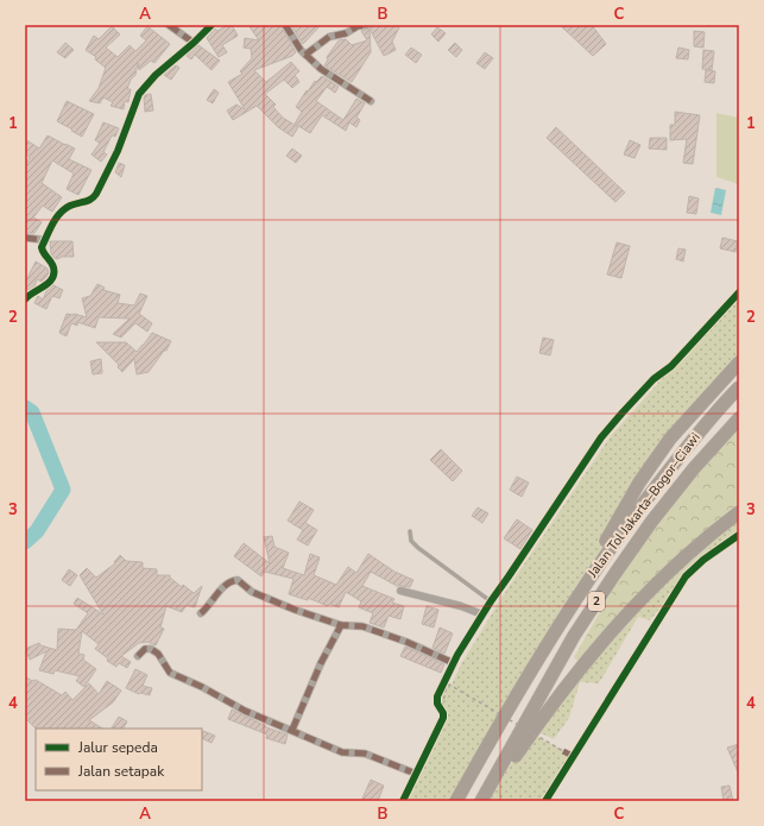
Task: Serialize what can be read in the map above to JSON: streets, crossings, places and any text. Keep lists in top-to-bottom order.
{
  "streets": {
    "highway": ["Jalan Tol Jakarta–Bogor–Ciawi", "2"]
  },
  "legend": ["Jalur sepeda", "Jalan setapak"],
  "grid": {
    "columns": ["A", "B", "C"],
    "rows": [
      "1",
      "2",
      "3",
      "4"
    ]
  }
}
